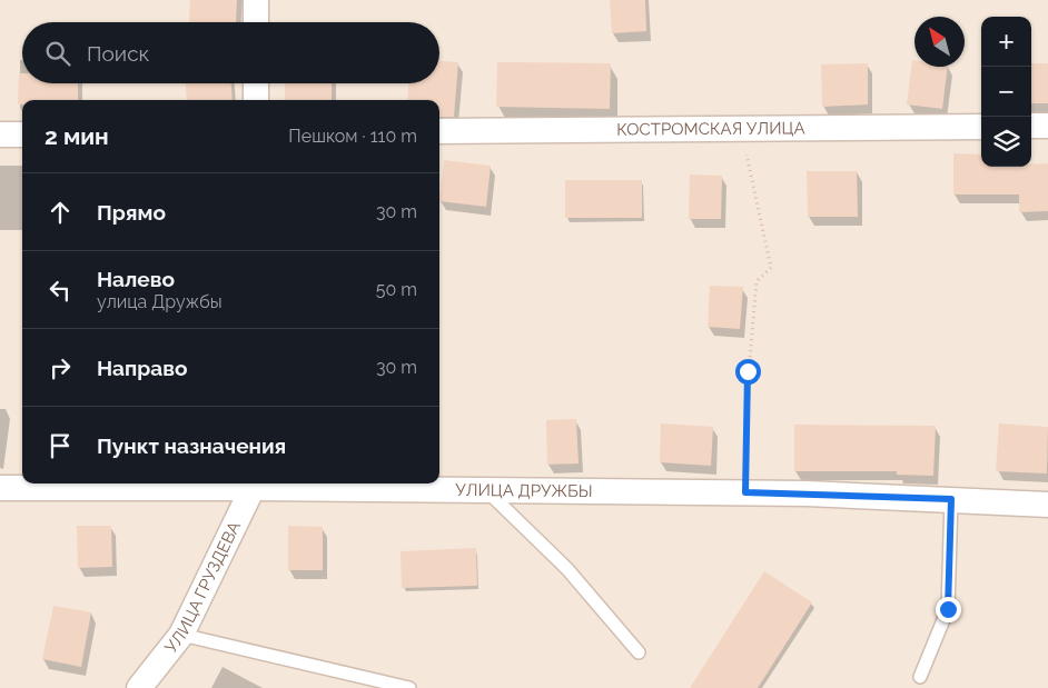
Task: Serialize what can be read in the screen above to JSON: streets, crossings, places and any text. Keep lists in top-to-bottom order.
{
  "streets": {
    "street": ["КОСТРОМСКАЯ УЛИЦА", "УЛИЦА ДРУЖБЫ", "УЛИЦА ГРУЗДЕВА"]
  },
  "crossings": [
    ["УЛИЦА ДРУЖБЫ", "УЛИЦА ГРУЗДЕВА"]
  ],
  "north": "top left",
  "page": {
    "map_buttons": ["+", "−"],
    "search": "Поиск",
    "heading": ["2 мин", "Пешком · 110 m"],
    "list": [
      ["Прямо", "30 m"],
      ["Налево", "улица Дружбы", "50 m"],
      ["Направо", "30 m"],
      "Пункт назначения"
    ]
  }
}
